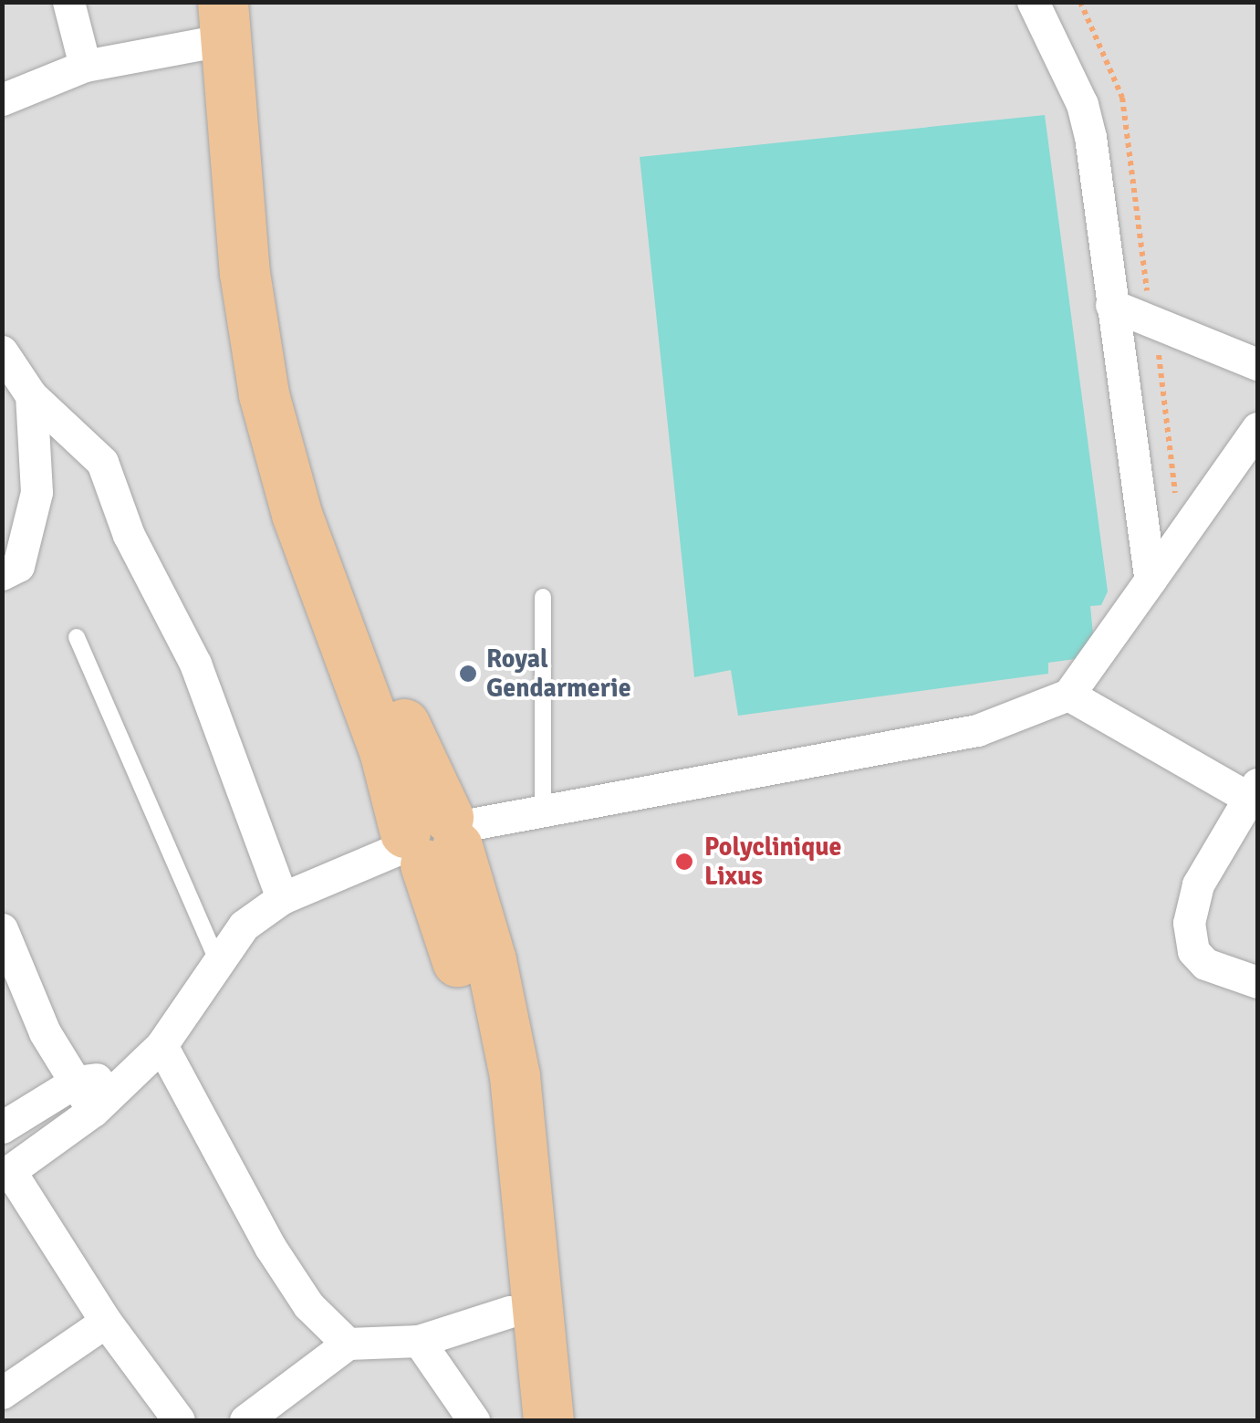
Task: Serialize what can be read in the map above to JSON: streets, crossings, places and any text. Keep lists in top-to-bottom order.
{
  "places": ["Royal Gendarmerie", "Polyclinique Lixus"]
}
